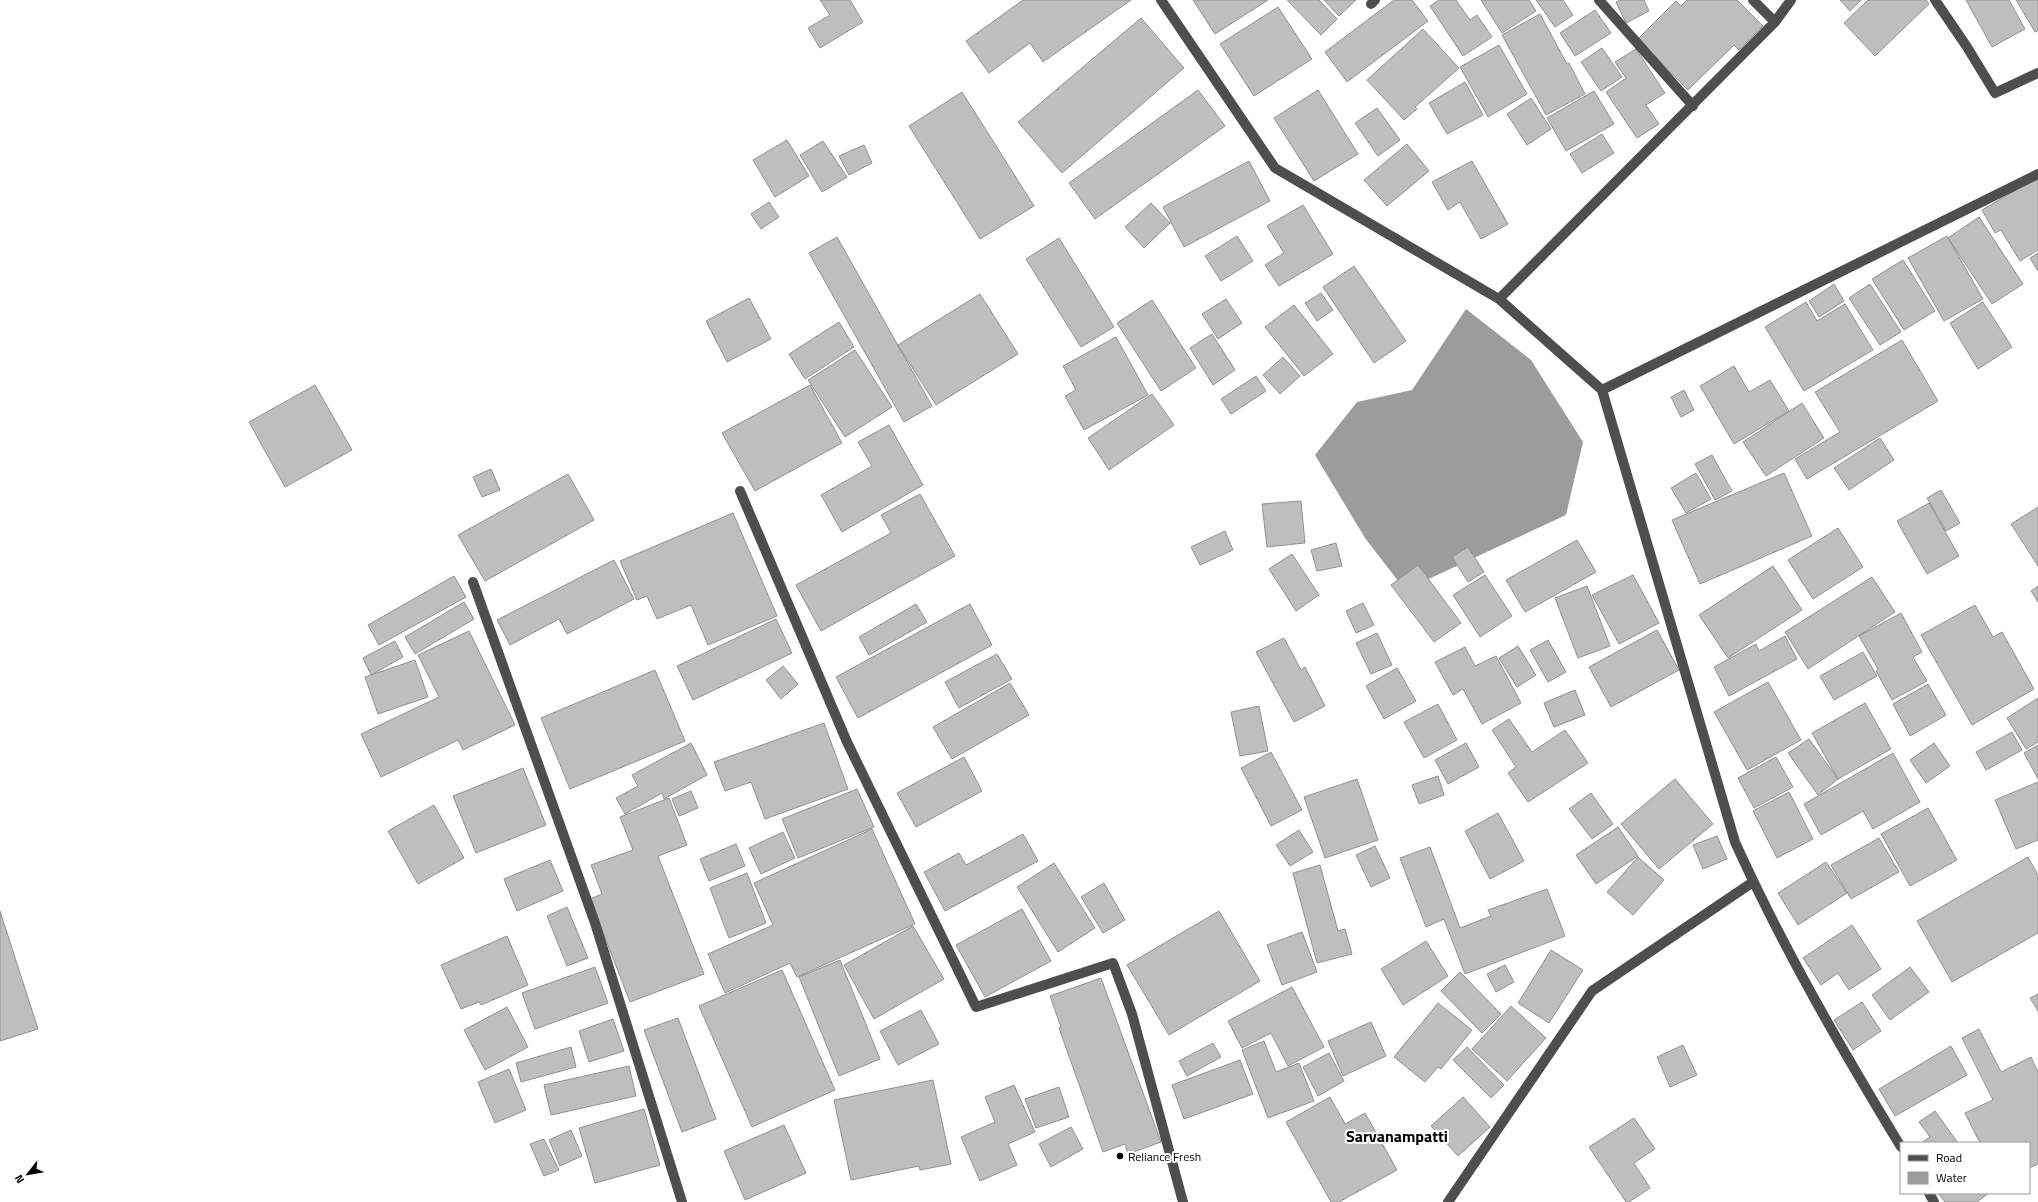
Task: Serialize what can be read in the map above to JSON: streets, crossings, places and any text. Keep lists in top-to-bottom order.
{
  "districts": ["Sarvanampatti"],
  "places": ["Reliance Fresh"],
  "legend": ["Road", "Water"],
  "north": "bottom left"
}
